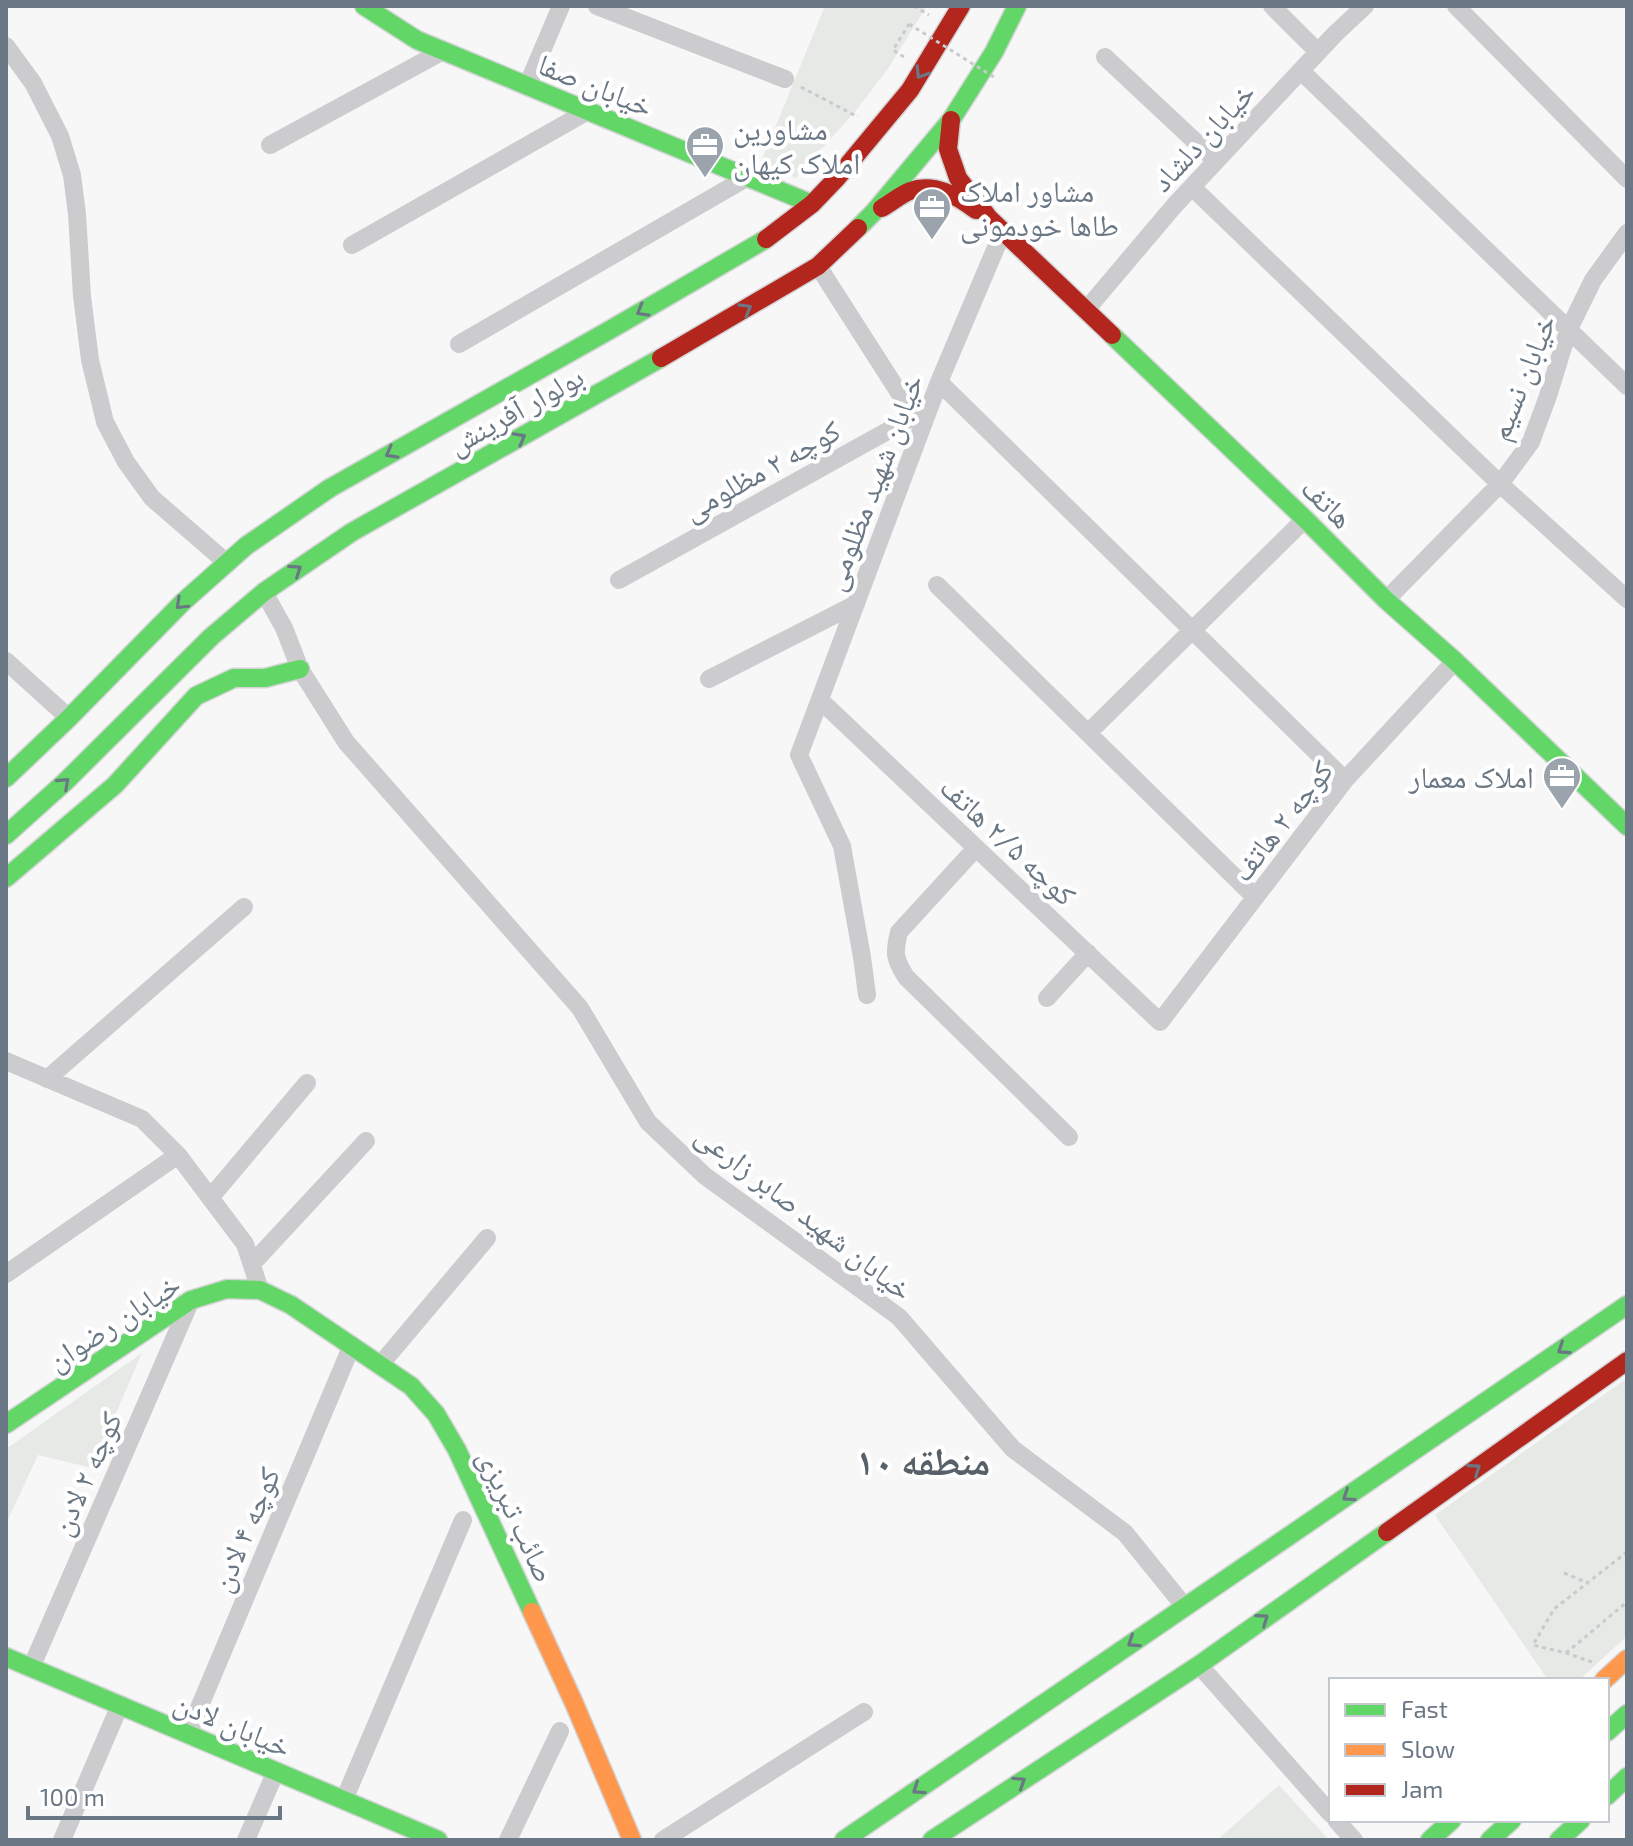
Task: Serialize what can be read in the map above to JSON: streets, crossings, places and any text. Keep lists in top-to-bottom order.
{
  "streets": {
    "main road": [
      "خیابان صفا",
      "بولوار آفرینش",
      "هاتف",
      "خیابان رضوان",
      "صائب تبریزی",
      "خیابان لادن"
    ],
    "street": [
      "خیابان دلشاد",
      "خیابان نسیم",
      "کوچه ۲ مظلومی",
      "خیابان شهید مظلومی",
      "کوچه ۲ هاتف",
      "کوچه ۲/۵ هاتف",
      "خیابان شهید صابر زارعی",
      "کوچه ۲ لادن",
      "کوچه ۴ لادن"
    ]
  },
  "crossings": [
    ["خیابان صفا", "بولوار آفرینش"],
    ["خیابان دلشاد", "هاتف"],
    ["خیابان نسیم", "هاتف"],
    ["بولوار آفرینش", "هاتف"],
    ["بولوار آفرینش", "خیابان شهید صابر زارعی"],
    ["کوچه ۲ مظلومی", "خیابان شهید مظلومی"],
    ["خیابان شهید مظلومی", "هاتف"],
    ["خیابان شهید مظلومی", "کوچه ۲/۵ هاتف"],
    ["هاتف", "کوچه ۲ هاتف"],
    ["کوچه ۲ هاتف", "کوچه ۲/۵ هاتف"],
    ["خیابان رضوان", "کوچه ۲ لادن"],
    ["خیابان رضوان", "صائب تبریزی"],
    ["کوچه ۲ لادن", "خیابان لادن"],
    ["صائب تبریزی", "کوچه ۴ لادن"],
    ["کوچه ۴ لادن", "خیابان لادن"]
  ],
  "districts": ["منطقه ۱۰"],
  "places": {
    "office": ["مشاورین املاک کیهان", "مشاور املاک طاها خودمونی", "املاک معمار"]
  },
  "legend": ["Fast", "Slow", "Jam"],
  "scale_bar": "100 m"
}
